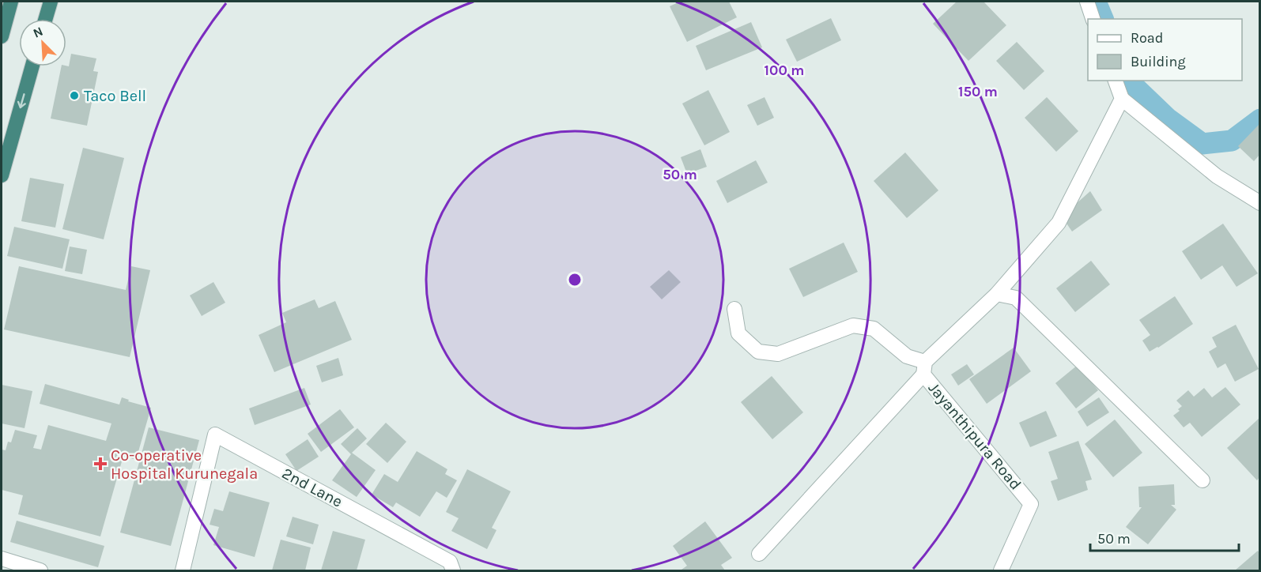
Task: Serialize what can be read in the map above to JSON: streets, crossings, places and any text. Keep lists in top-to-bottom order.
{
  "streets": {
    "street": ["Jayanthipura Road", "2nd Lane"]
  },
  "places": {
    "other": ["Taco Bell"],
    "health": ["Co-operative Hospital Kurunegala"]
  },
  "legend": ["Road", "Building"],
  "scale_bar": "50 m",
  "north": "top left",
  "rings": ["100 m", "150 m", "50 m"]
}
